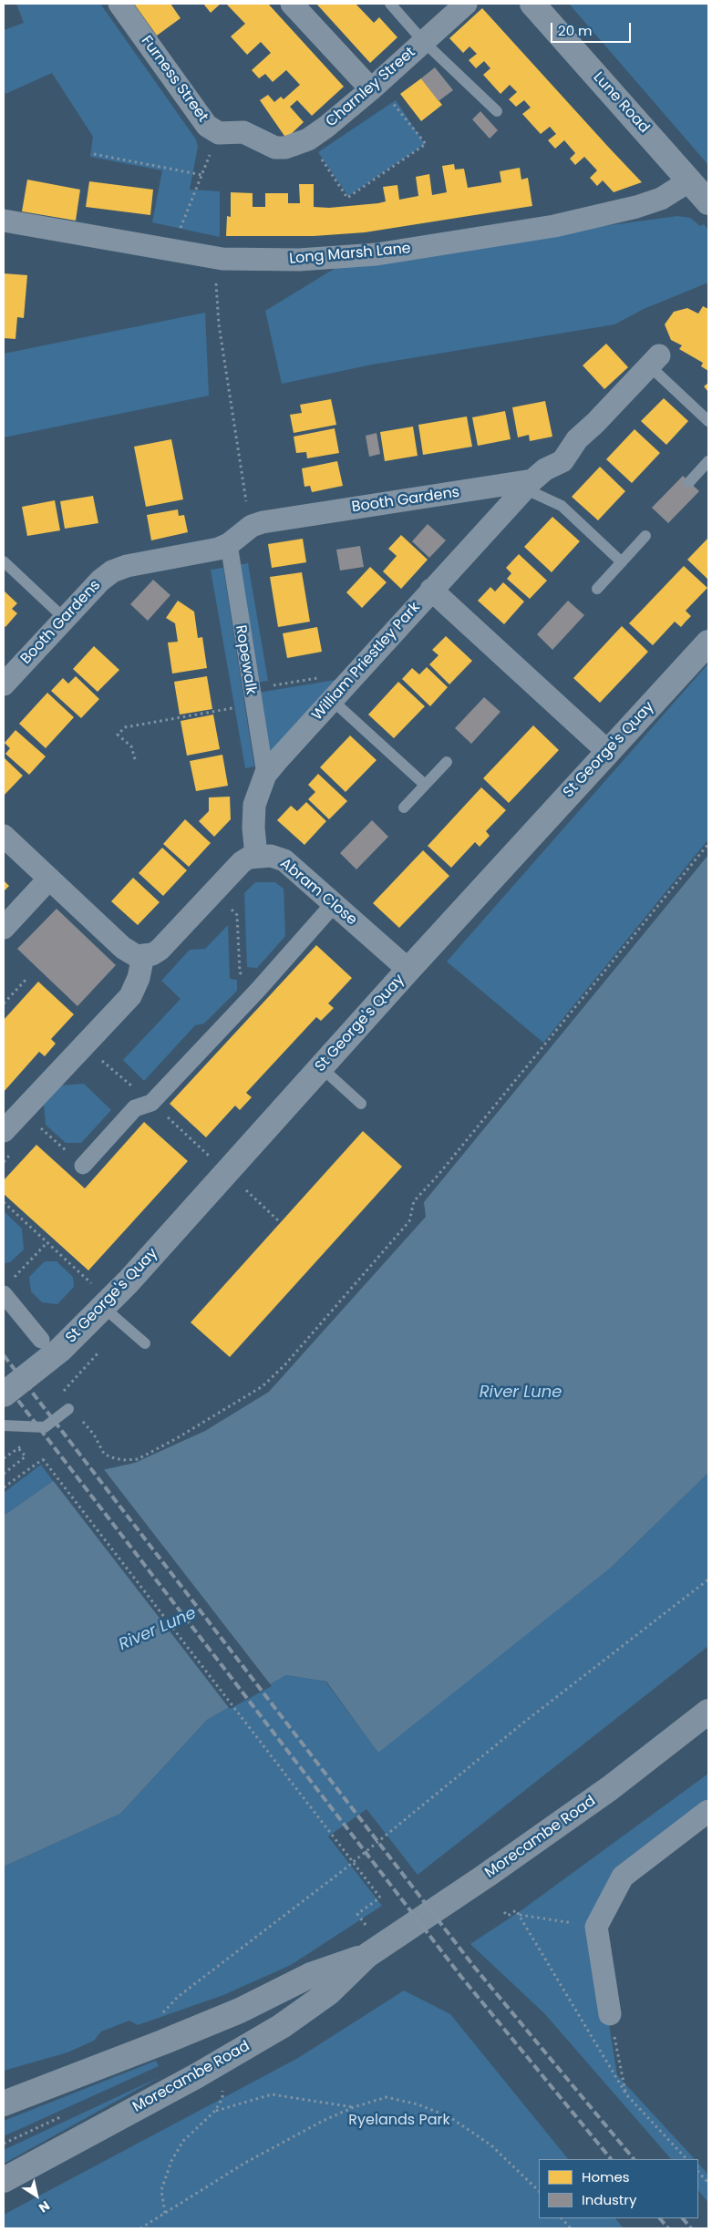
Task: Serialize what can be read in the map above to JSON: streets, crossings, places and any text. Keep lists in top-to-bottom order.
{
  "streets": {
    "main road": ["Morecambe Road"],
    "street": [
      "Furness Street",
      "Charnley Street",
      "Lune Road",
      "Long Marsh Lane",
      "Booth Gardens",
      "Ropewalk",
      "William Priestley Park",
      "St George's Quay",
      "Abram Close"
    ]
  },
  "crossings": [
    ["Furness Street", "Charnley Street"],
    ["Lune Road", "Long Marsh Lane"],
    ["Booth Gardens", "Ropewalk"],
    ["Booth Gardens", "William Priestley Park"],
    ["Ropewalk", "William Priestley Park"],
    ["William Priestley Park", "Abram Close"],
    ["St George's Quay", "Abram Close"]
  ],
  "water": ["River Lune"],
  "parks": ["Ryelands Park"],
  "legend": ["Homes", "Industry"],
  "scale_bar": "20 m",
  "north": "bottom right"
}
